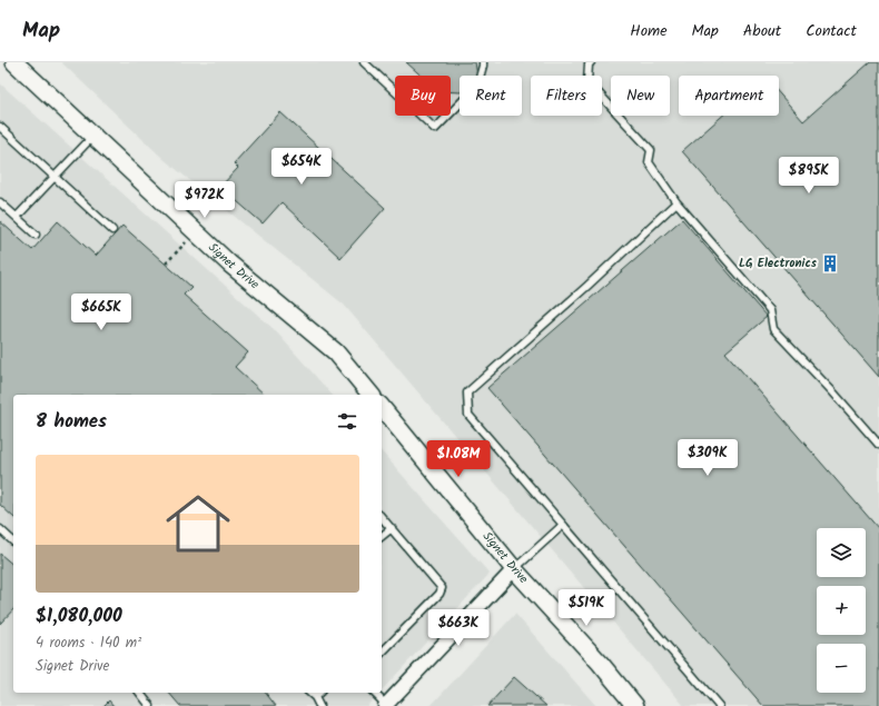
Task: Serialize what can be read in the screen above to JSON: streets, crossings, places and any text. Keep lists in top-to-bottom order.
{
  "streets": {
    "street": ["Signet Drive"]
  },
  "places": {
    "building": ["LG Electronics"]
  },
  "page": {
    "header": "Map",
    "nav": [
      "Home",
      "Map",
      "About",
      "Contact"
    ],
    "chip": [
      "Buy",
      "Rent",
      "Filters",
      "New",
      "Apartment"
    ],
    "price": [
      "$654K",
      "$895K",
      "$972K",
      "$665K",
      "$309K",
      "$1.08M",
      "$519K",
      "$663K"
    ],
    "heading": "8 homes",
    "list": [
      {
        "name": "$1,080,000",
        "note": "4 rooms · 140 m² · Signet Drive"
      }
    ],
    "map_buttons": ["+", "−"]
  }
}
